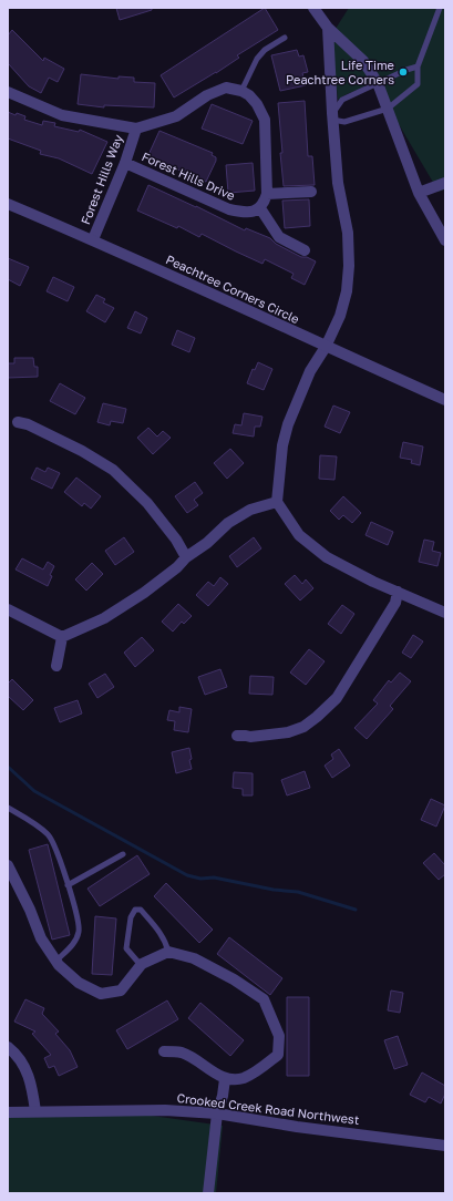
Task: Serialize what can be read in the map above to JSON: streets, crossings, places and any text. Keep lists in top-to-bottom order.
{
  "streets": {
    "street": [
      "Forest Hills Drive",
      "Forest Hills Way",
      "Peachtree Corners Circle",
      "Crooked Creek Road Northwest"
    ]
  },
  "crossings": [
    ["Forest Hills Drive", "Forest Hills Way"],
    ["Forest Hills Way", "Peachtree Corners Circle"]
  ],
  "places": ["Life Time Peachtree Corners"]
}
